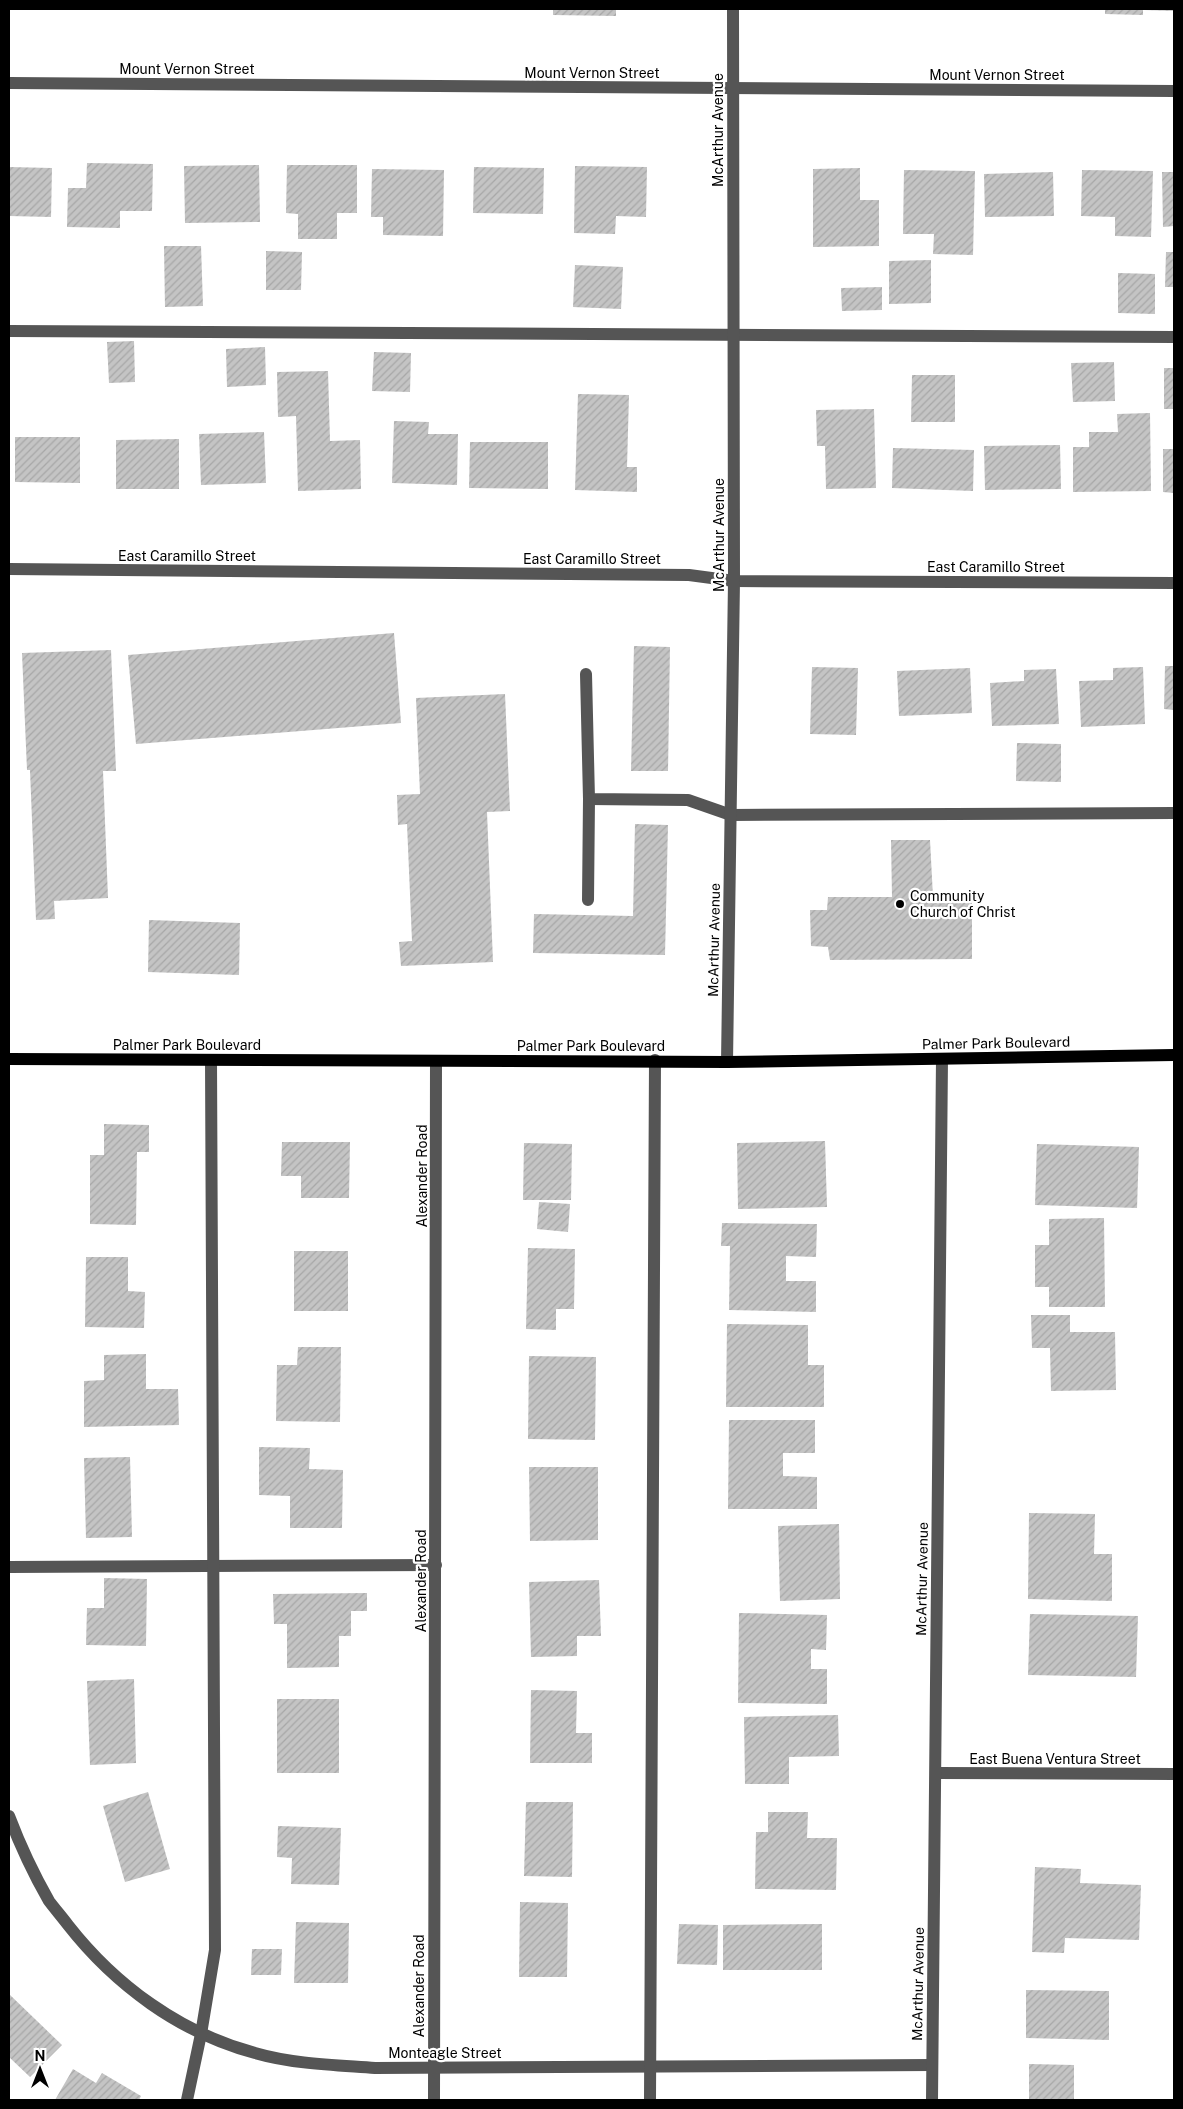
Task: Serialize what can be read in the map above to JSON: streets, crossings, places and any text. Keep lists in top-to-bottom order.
{
  "streets": {
    "main road": ["Palmer Park Boulevard"],
    "street": [
      "Mount Vernon Street",
      "McArthur Avenue",
      "East Caramillo Street",
      "Alexander Road",
      "East Buena Ventura Street",
      "Monteagle Street"
    ]
  },
  "crossings": [
    ["Mount Vernon Street", "McArthur Avenue"],
    ["McArthur Avenue", "East Caramillo Street"],
    ["McArthur Avenue", "Palmer Park Boulevard"],
    ["McArthur Avenue", "East Buena Ventura Street"],
    ["McArthur Avenue", "Monteagle Street"],
    ["Palmer Park Boulevard", "Alexander Road"],
    ["Alexander Road", "Monteagle Street"]
  ],
  "places": ["Community Church of Christ"],
  "north": "top"
}
